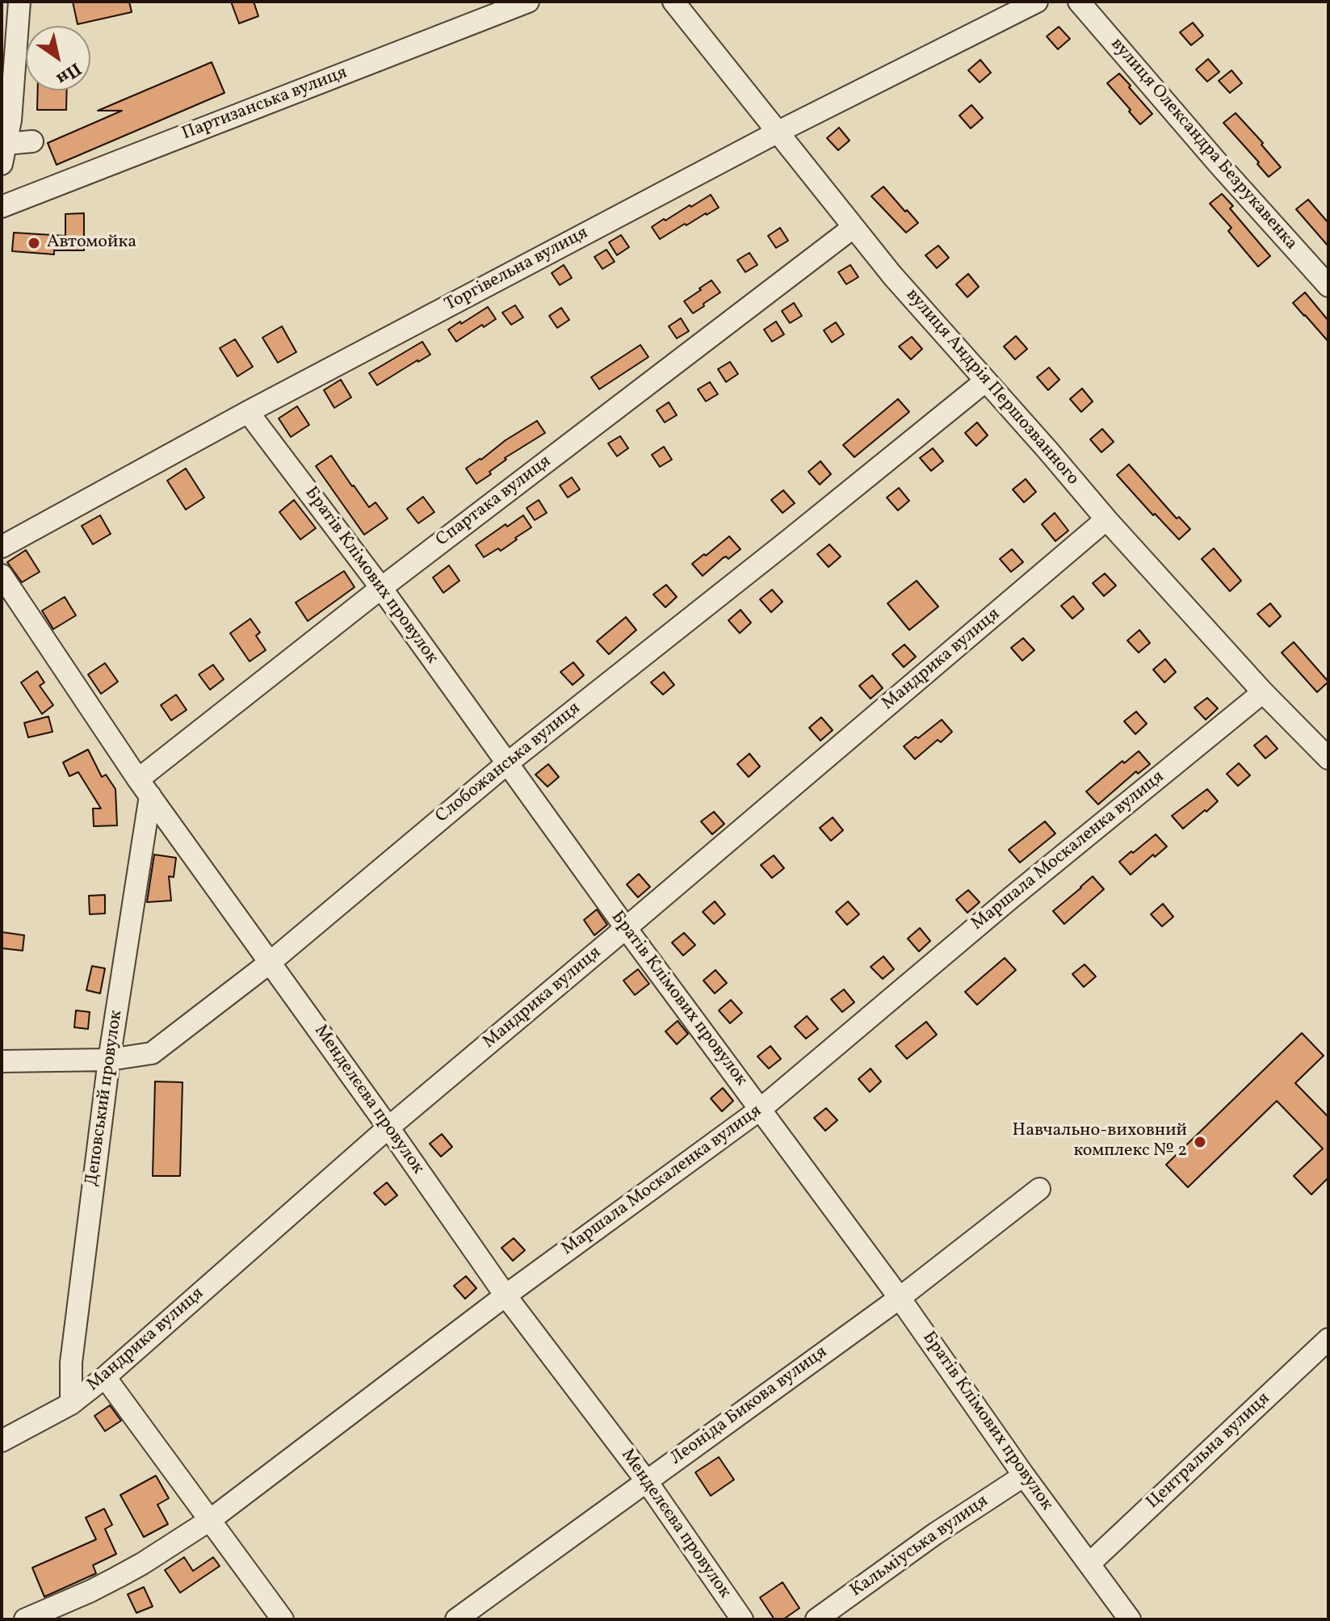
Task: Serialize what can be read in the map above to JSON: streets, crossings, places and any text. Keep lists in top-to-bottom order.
{
  "streets": {
    "street": [
      "Партизанська вулиця",
      "вулиця Олександра Безрукавенка",
      "Торгівельна вулиця",
      "вулиця Андрія Першозванного",
      "Спартака вулиця",
      "Братів Клімових провулок",
      "Мандрика вулиця",
      "Слобожанська вулиця",
      "Маршала Москаленка вулиця",
      "Деповський провулок",
      "Менделєєва провулок",
      "Леоніда Бикова вулиця",
      "Центральна вулиця",
      "Кальміуська вулиця"
    ]
  },
  "crossings": [
    ["Торгівельна вулиця", "вулиця Андрія Першозванного"],
    ["Торгівельна вулиця", "Братів Клімових провулок"],
    ["вулиця Андрія Першозванного", "Спартака вулиця"],
    ["вулиця Андрія Першозванного", "Мандрика вулиця"],
    ["вулиця Андрія Першозванного", "Слобожанська вулиця"],
    ["вулиця Андрія Першозванного", "Маршала Москаленка вулиця"],
    ["Спартака вулиця", "Братів Клімових провулок"],
    ["Спартака вулиця", "Деповський провулок"],
    ["Спартака вулиця", "Менделєєва провулок"],
    ["Братів Клімових провулок", "Мандрика вулиця"],
    ["Братів Клімових провулок", "Слобожанська вулиця"],
    ["Братів Клімових провулок", "Маршала Москаленка вулиця"],
    ["Братів Клімових провулок", "Леоніда Бикова вулиця"],
    ["Братів Клімових провулок", "Центральна вулиця"],
    ["Братів Клімових провулок", "Кальміуська вулиця"],
    ["Мандрика вулиця", "Деповський провулок"],
    ["Мандрика вулиця", "Менделєєва провулок"],
    ["Слобожанська вулиця", "Деповський провулок"],
    ["Слобожанська вулиця", "Менделєєва провулок"],
    ["Маршала Москаленка вулиця", "Менделєєва провулок"],
    ["Деповський провулок", "Менделєєва провулок"],
    ["Менделєєва провулок", "Леоніда Бикова вулиця"]
  ],
  "places": ["Автомойка", "Навчально-виховний комплекс № 2"],
  "north": "bottom right"
}
